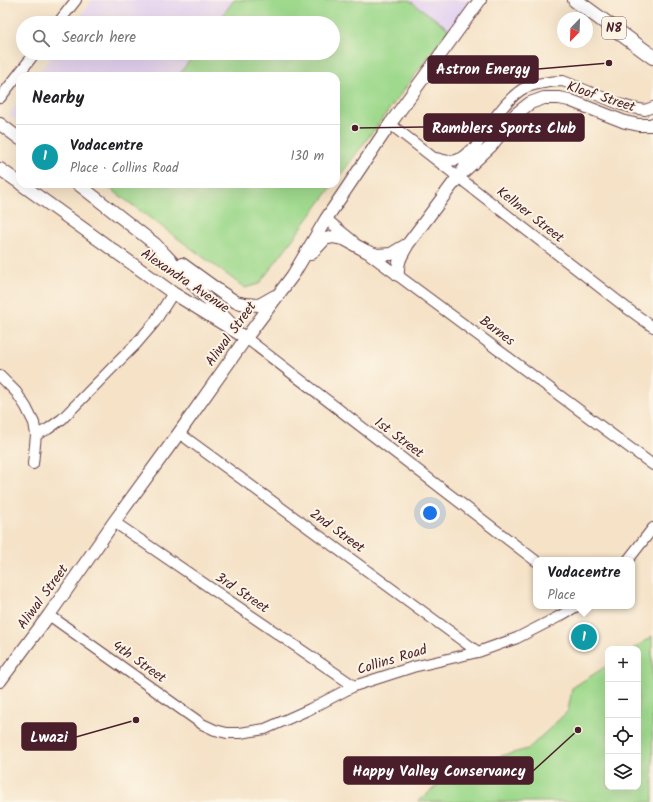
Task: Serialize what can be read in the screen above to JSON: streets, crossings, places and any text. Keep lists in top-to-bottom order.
{
  "streets": {
    "highway": ["N8"],
    "main road": ["Kloof Street", "Alexandra Avenue", "Aliwal Street"],
    "street": [
      "Kellner Street",
      "Barnes",
      "1st Street",
      "2nd Street",
      "3rd Street",
      "Collins Road",
      "4th Street"
    ]
  },
  "crossings": [
    ["Kloof Street", "Kellner Street"],
    ["Kellner Street", "Aliwal Street"],
    ["Alexandra Avenue", "Aliwal Street"],
    ["Alexandra Avenue", "1st Street"],
    ["Barnes", "Aliwal Street"],
    ["Aliwal Street", "1st Street"],
    ["Aliwal Street", "2nd Street"],
    ["Aliwal Street", "3rd Street"],
    ["Aliwal Street", "4th Street"],
    ["2nd Street", "Collins Road"],
    ["3rd Street", "Collins Road"],
    ["Collins Road", "4th Street"]
  ],
  "places": [
    "Astron Energy",
    "Ramblers Sports Club",
    "Lwazi",
    "Happy Valley Conservancy"
  ],
  "north": "bottom left",
  "page": {
    "search": "Search here",
    "heading": "Nearby",
    "list": [
      {
        "mark": "1",
        "name": "Vodacentre",
        "note": "Place · Collins Road",
        "value": "130 m"
      }
    ],
    "popup": ["Vodacentre", "Place"],
    "pins": "1",
    "map_buttons": ["+", "−"]
  }
}
